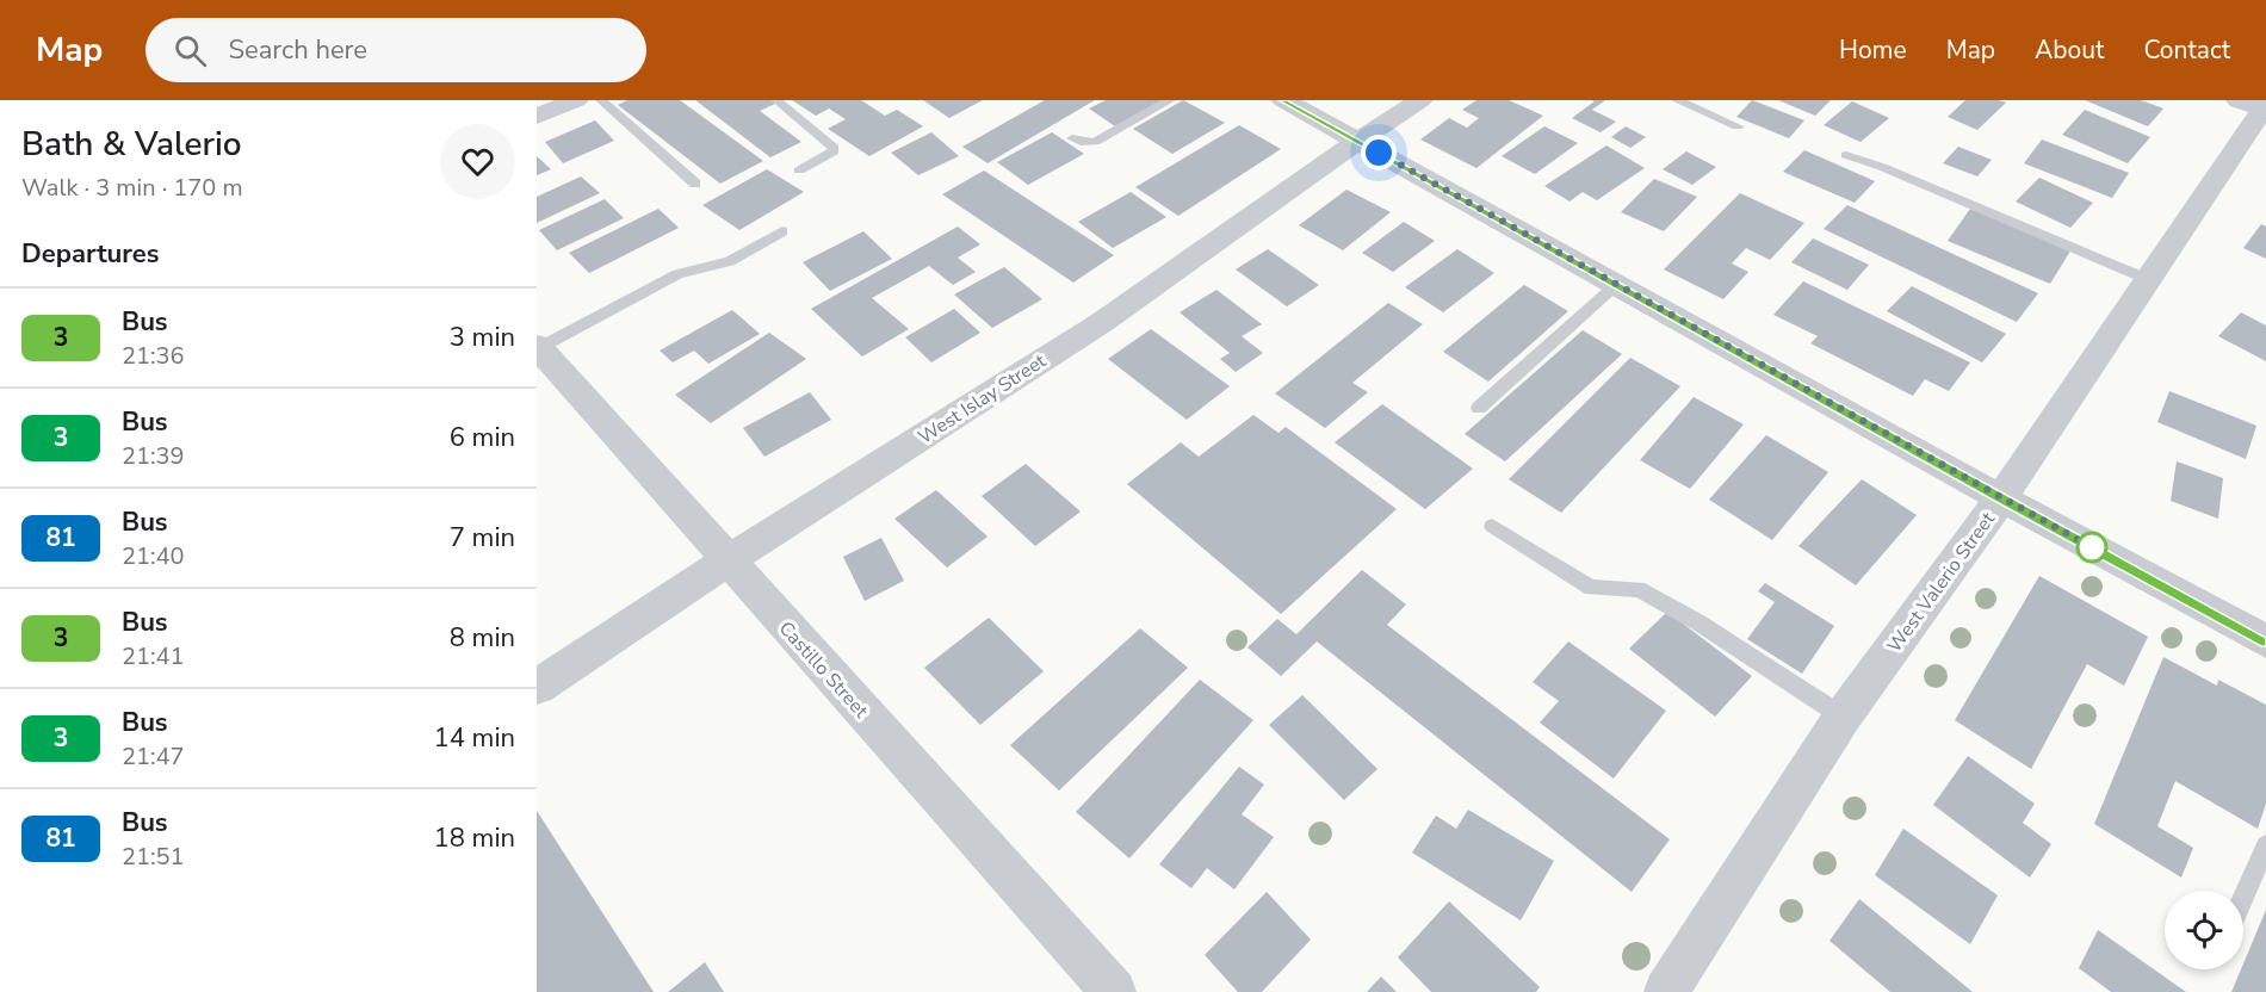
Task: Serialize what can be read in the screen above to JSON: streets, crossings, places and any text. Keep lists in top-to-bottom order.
{
  "streets": {
    "street": ["West Islay Street", "West Valerio Street", "Castillo Street"]
  },
  "crossings": [
    ["West Islay Street", "Castillo Street"]
  ],
  "lines": ["bus line 3"],
  "page": {
    "header": "Map",
    "search": "Search here",
    "nav": [
      "Home",
      "Map",
      "About",
      "Contact"
    ],
    "heading": [
      ["Bath & Valerio", "Walk · 3 min · 170 m"],
      "Departures"
    ],
    "list": [
      {
        "mark": "3",
        "name": "Bus",
        "note": "21:36",
        "value": "3 min"
      },
      {
        "mark": "3",
        "name": "Bus",
        "note": "21:39",
        "value": "6 min"
      },
      {
        "mark": "81",
        "name": "Bus",
        "note": "21:40",
        "value": "7 min"
      },
      {
        "mark": "3",
        "name": "Bus",
        "note": "21:41",
        "value": "8 min"
      },
      {
        "mark": "3",
        "name": "Bus",
        "note": "21:47",
        "value": "14 min"
      },
      {
        "mark": "81",
        "name": "Bus",
        "note": "21:51",
        "value": "18 min"
      }
    ]
  }
}
